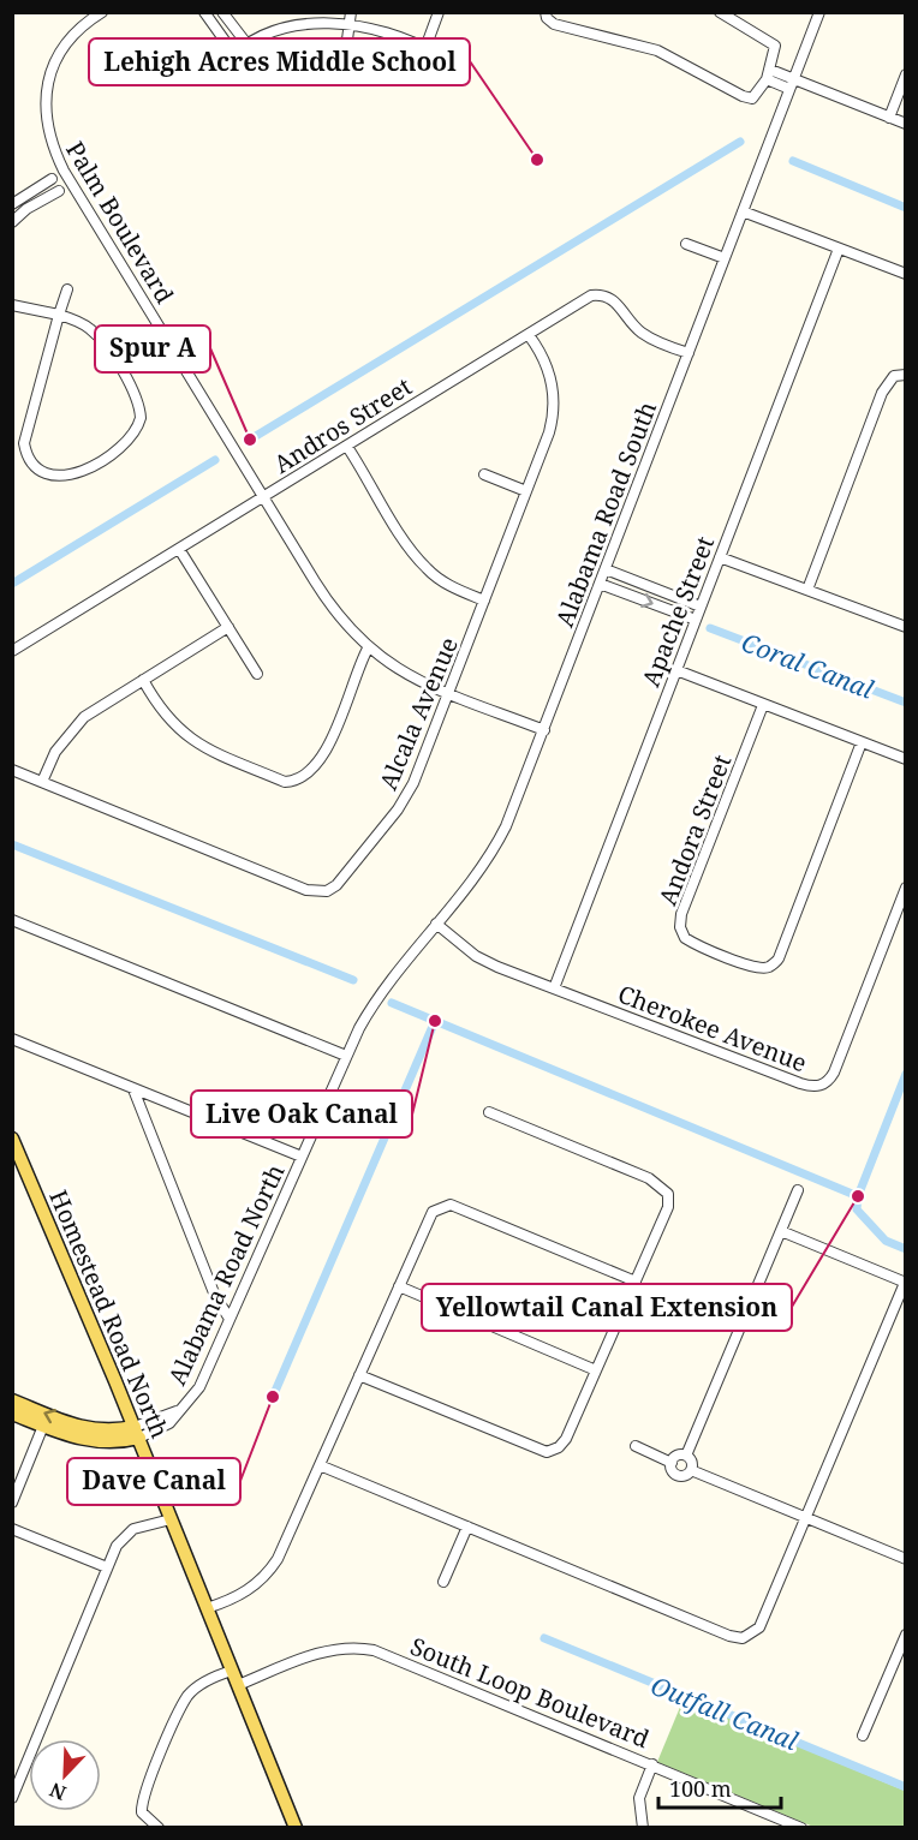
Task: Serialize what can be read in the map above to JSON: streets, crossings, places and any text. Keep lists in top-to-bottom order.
{
  "streets": {
    "main road": ["Homestead Road North"],
    "street": [
      "Palm Boulevard",
      "Andros Street",
      "Alabama Road South",
      "Apache Street",
      "Alcala Avenue",
      "Andora Street",
      "Cherokee Avenue",
      "Alabama Road North",
      "South Loop Boulevard"
    ]
  },
  "crossings": [
    ["Palm Boulevard", "Andros Street"],
    ["Palm Boulevard", "Alabama Road South"],
    ["Palm Boulevard", "Alcala Avenue"],
    ["Andros Street", "Alabama Road South"],
    ["Andros Street", "Alcala Avenue"],
    ["Alabama Road South", "Cherokee Avenue"],
    ["Alabama Road South", "Alabama Road North"],
    ["Apache Street", "Cherokee Avenue"],
    ["Alabama Road North", "Homestead Road North"],
    ["Homestead Road North", "South Loop Boulevard"]
  ],
  "water": ["Coral Canal", "Outfall Canal"],
  "places": [
    "Lehigh Acres Middle School",
    "Spur A",
    "Live Oak Canal",
    "Yellowtail Canal Extension",
    "Dave Canal"
  ],
  "scale_bar": "100 m",
  "north": "bottom left"
}
